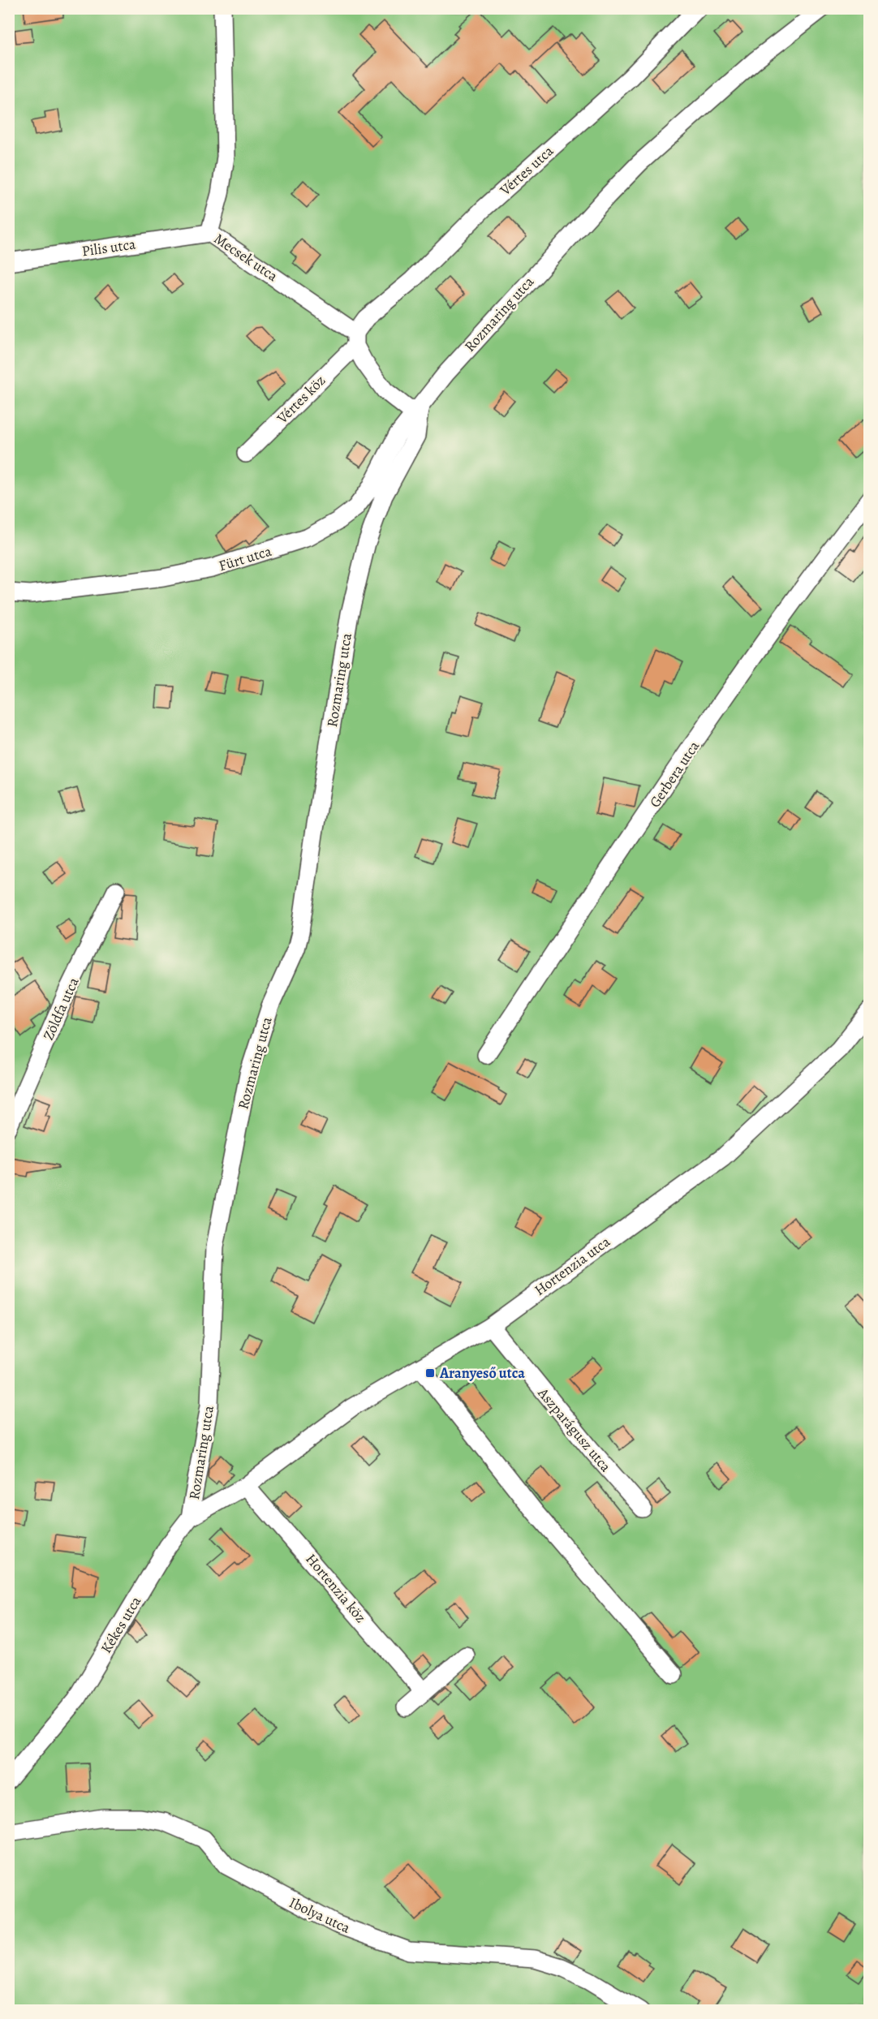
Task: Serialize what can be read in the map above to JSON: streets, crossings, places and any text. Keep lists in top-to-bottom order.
{
  "streets": {
    "street": [
      "Vértes utca",
      "Pilis utca",
      "Mecsek utca",
      "Rozmaring utca",
      "Vértes köz",
      "Fürt utca",
      "Gerbera utca",
      "Zöldfa utca",
      "Hortenzia utca",
      "Aszparágusz utca",
      "Hortenzia köz",
      "Kékes utca",
      "Ibolya utca"
    ]
  },
  "crossings": [
    ["Vértes utca", "Mecsek utca"],
    ["Vértes utca", "Vértes köz"],
    ["Pilis utca", "Mecsek utca"],
    ["Mecsek utca", "Rozmaring utca"],
    ["Mecsek utca", "Vértes köz"],
    ["Mecsek utca", "Fürt utca"],
    ["Rozmaring utca", "Fürt utca"],
    ["Rozmaring utca", "Kékes utca"],
    ["Hortenzia utca", "Aszparágusz utca"],
    ["Hortenzia utca", "Hortenzia köz"],
    ["Hortenzia utca", "Kékes utca"],
    ["Hortenzia köz", "Kékes utca"]
  ],
  "places": {
    "transit": ["Aranyeső utca"]
  }
}
